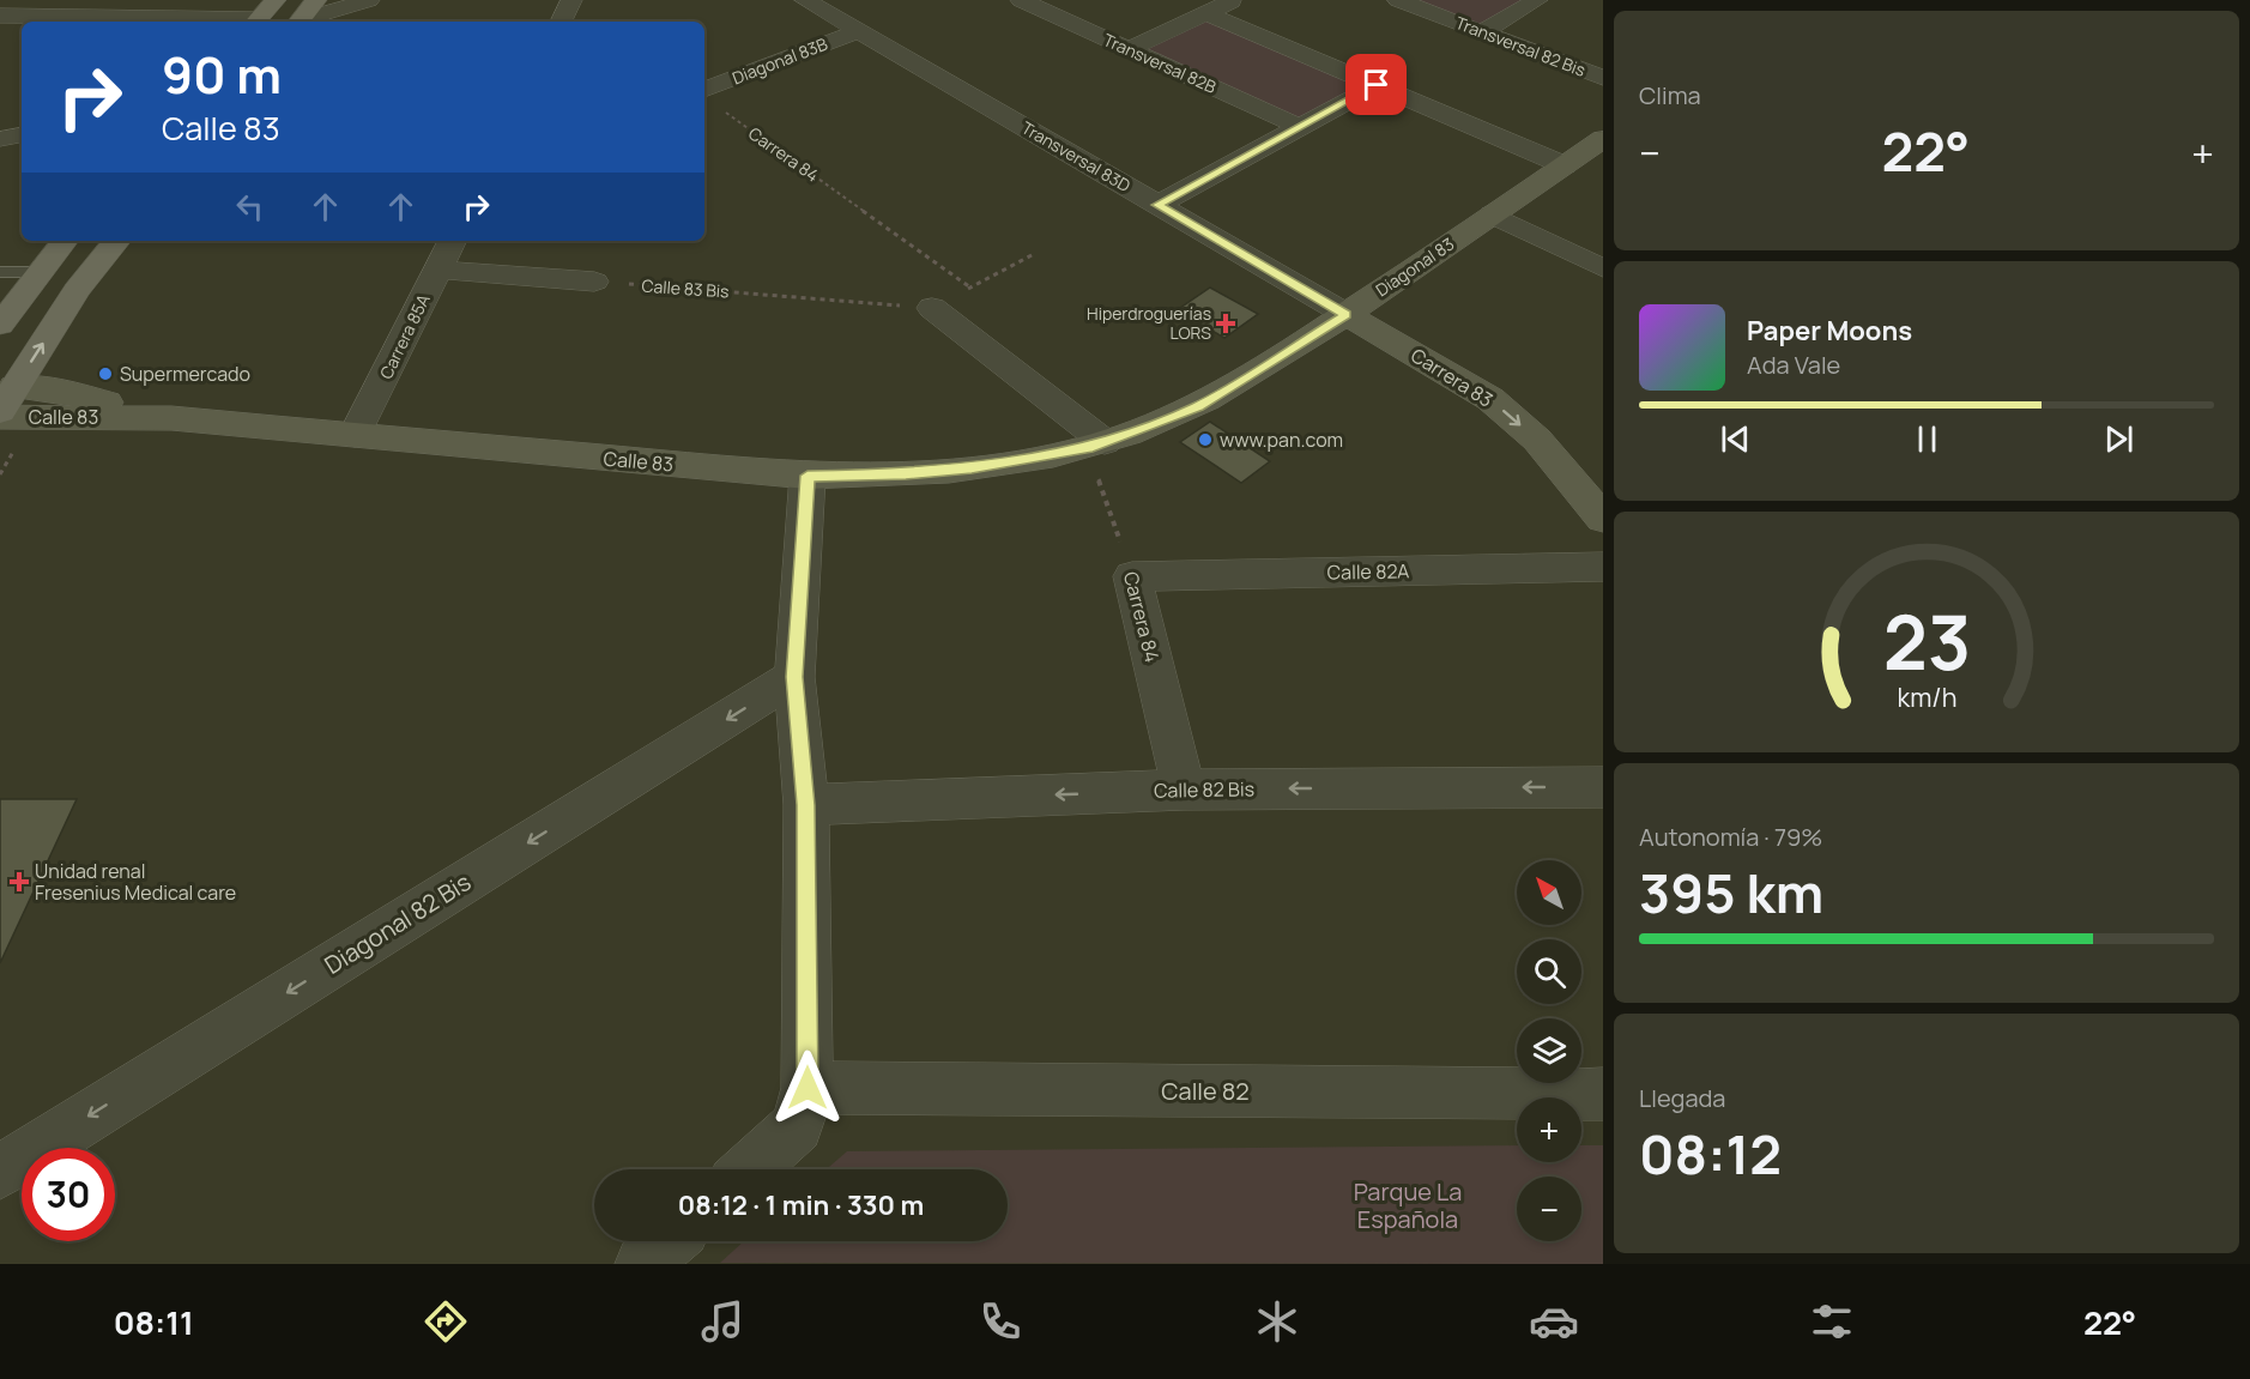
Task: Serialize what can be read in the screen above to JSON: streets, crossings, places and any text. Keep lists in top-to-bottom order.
{
  "streets": {
    "street": [
      "Transversal 82 Bis",
      "Diagonal 83B",
      "Transversal 82B",
      "Carrera 84",
      "Transversal 83D",
      "Diagonal 83",
      "Carrera 85A",
      "Carrera 83",
      "Calle 83",
      "Calle 82A",
      "Calle 82 Bis",
      "Diagonal 82 Bis",
      "Calle 82"
    ],
    "path": ["Calle 83 Bis"]
  },
  "crossings": [
    ["Diagonal 83B", "Transversal 83D"],
    ["Carrera 84", "Diagonal 83"],
    ["Carrera 84", "Calle 83"],
    ["Carrera 84", "Calle 82A"],
    ["Carrera 84", "Calle 82 Bis"],
    ["Transversal 83D", "Diagonal 83"],
    ["Transversal 83D", "Carrera 83"],
    ["Diagonal 83", "Carrera 83"],
    ["Diagonal 83", "Calle 83"],
    ["Carrera 85A", "Calle 83"]
  ],
  "one_way": ["Calle 82 Bis", "Diagonal 82 Bis"],
  "parks": ["Parque La Española"],
  "places": {
    "health": ["Hiperdroguerías LORS", "Unidad renal Fresenius Medical care"],
    "other": ["Supermercado", "www.pan.com"]
  },
  "north": "top left",
  "page": {
    "tile": [
      "Clima",
      ["Autonomía · 79%", "395 km"],
      ["Llegada", "08:12"]
    ],
    "turn": ["90 m", "Calle 83"],
    "heat": ["−", "22°", "+"],
    "song": ["Paper Moons", "Ada Vale"],
    "map_buttons": ["+", "−"],
    "limit": "30",
    "trip": "08:12 · 1 min · 330 m",
    "tabs": ["08:11", "22°"],
    "gauge": ["23", "km/h"]
  }
}
